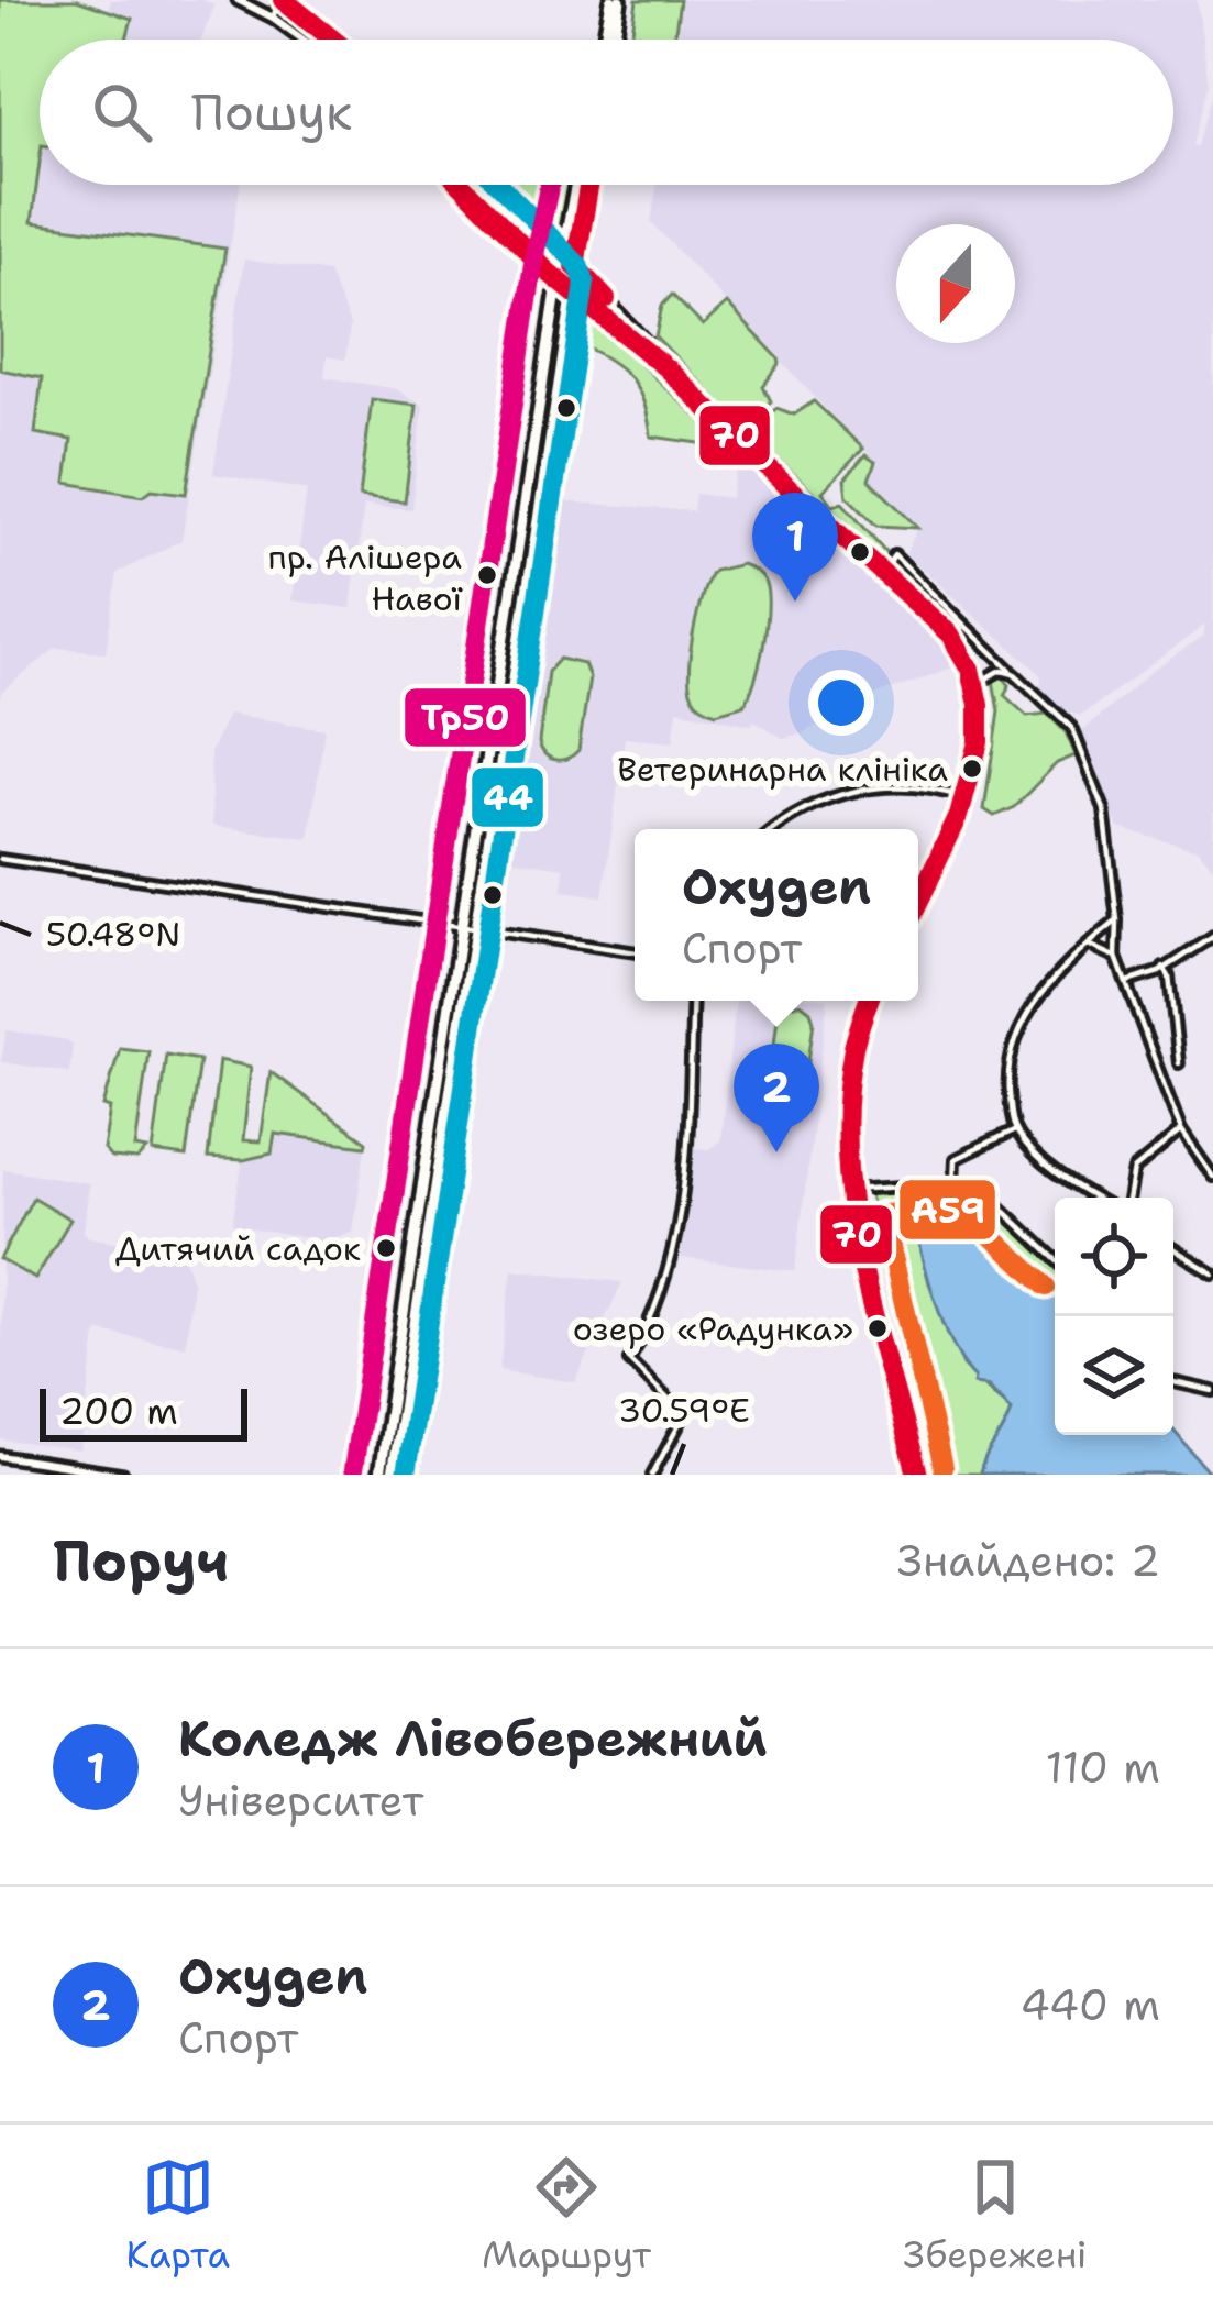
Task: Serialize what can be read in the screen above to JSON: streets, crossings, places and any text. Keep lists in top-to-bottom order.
{
  "places": [
    "пр. Алішера Навої",
    "Ветеринарна клініка",
    "Дитячий садок",
    "озеро «Радунка»"
  ],
  "lines": [
    "transit line 70",
    "transit line 44",
    "transit line Тр50",
    "transit line А59"
  ],
  "scale_bar": "200 m",
  "north": "bottom",
  "page": {
    "search": "Пошук",
    "pins": ["1", "2"],
    "popup": ["Oxygen", "Спорт"],
    "scale": "200 m",
    "heading": ["Поруч", "Знайдено: 2"],
    "list": [
      {
        "mark": "1",
        "name": "Коледж Лівобережний",
        "note": "Університет",
        "value": "110 m"
      },
      {
        "mark": "2",
        "name": "Oxygen",
        "note": "Спорт",
        "value": "440 m"
      }
    ],
    "nav": ["Карта", "Маршрут", "Збережені"]
  },
  "coordinates": ["50.48°N", "30.59°E"]
}
